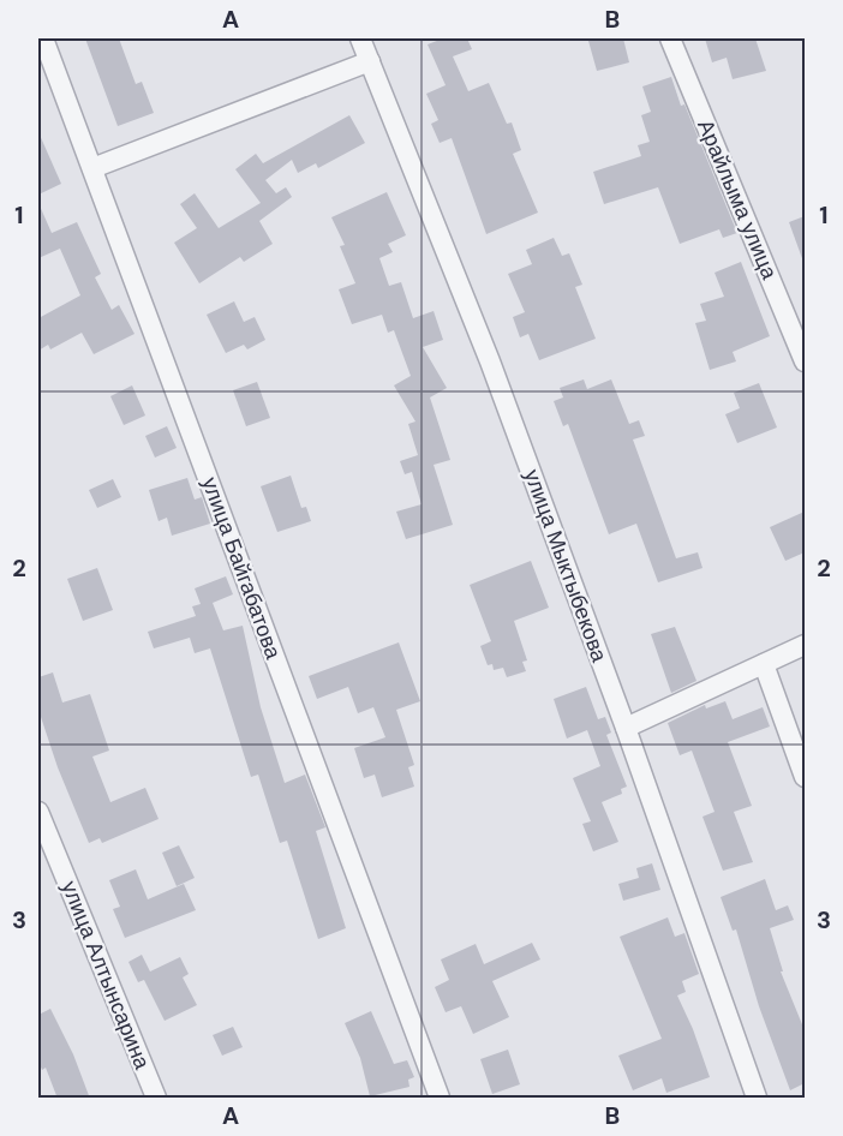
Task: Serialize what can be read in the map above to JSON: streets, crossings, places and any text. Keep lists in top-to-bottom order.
{
  "streets": {
    "street": [
      "Арайлыма улица",
      "улица Мыктыбекова",
      "улица Байгабатова",
      "улица Алтынсарина"
    ]
  },
  "grid": {
    "columns": ["A", "B"],
    "rows": ["1", "2", "3"]
  }
}
